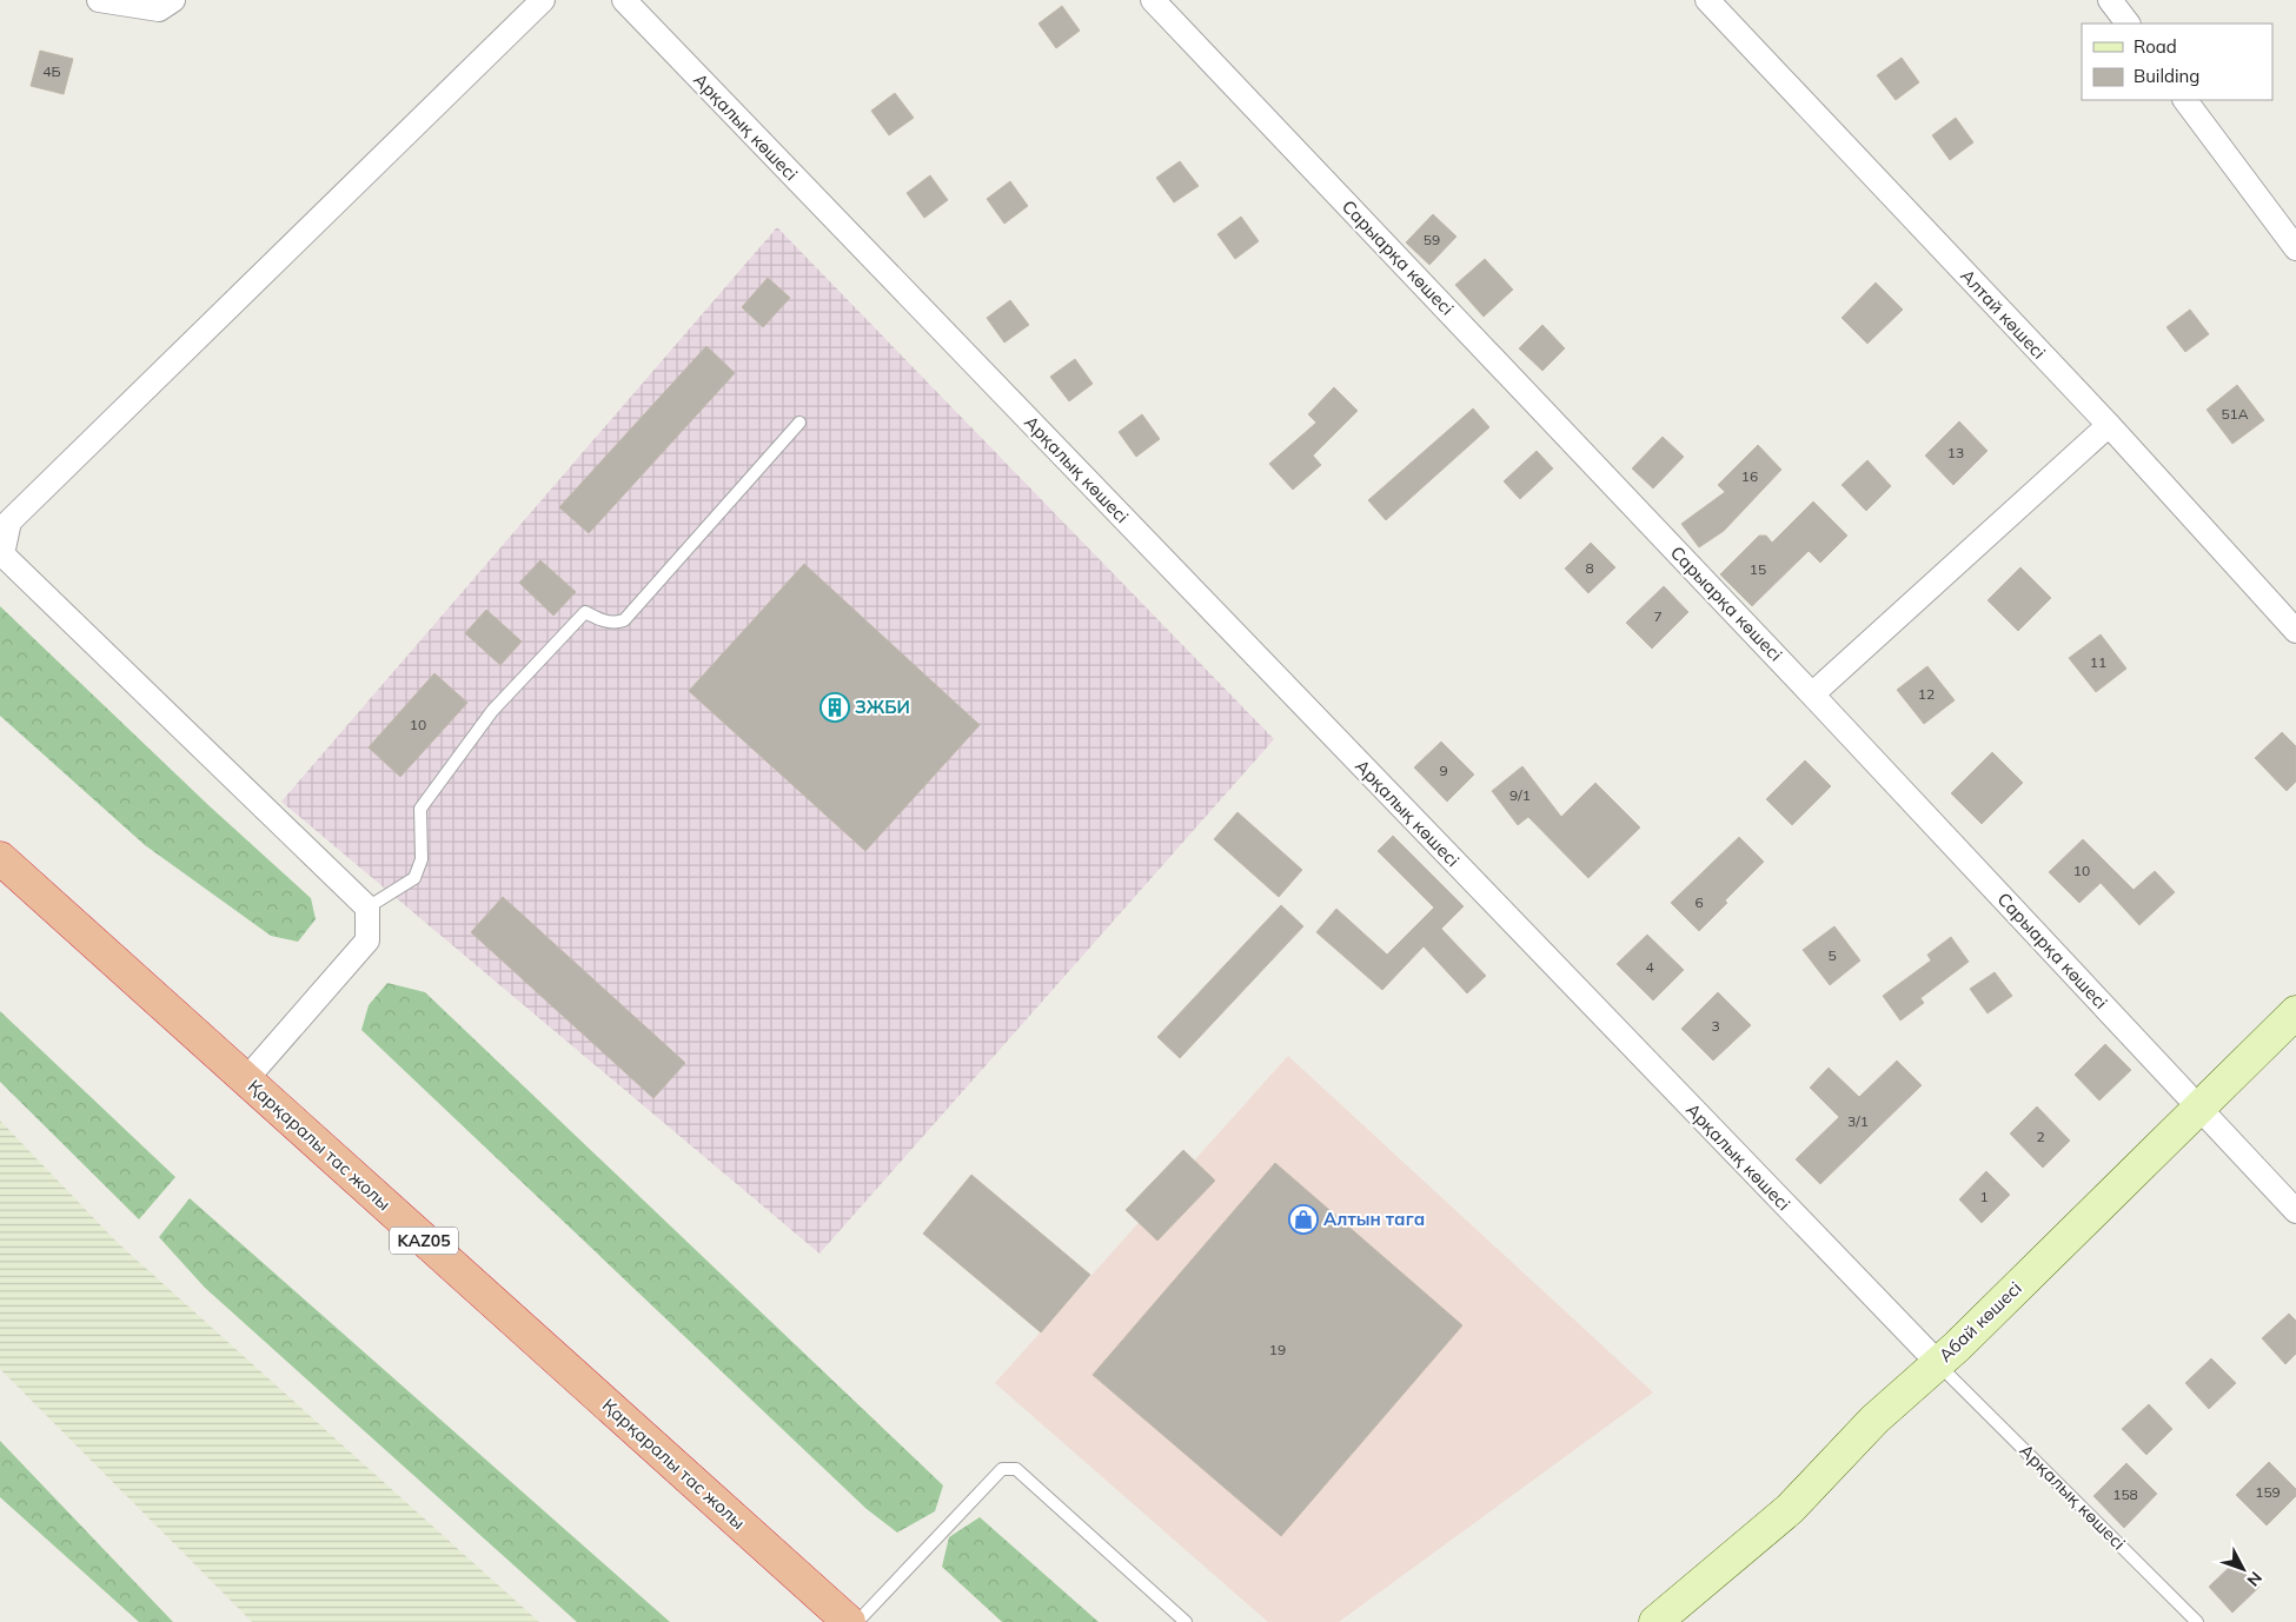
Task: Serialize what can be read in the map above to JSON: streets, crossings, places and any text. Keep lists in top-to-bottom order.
{
  "streets": {
    "highway": ["Қарқаралы тас жолы", "KАZ05"],
    "main road": ["Абай көшесі"],
    "street": ["Арқалық көшесі", "Сарыарқа көшесі", "Алтай көшесі"]
  },
  "crossings": [
    ["Арқалық көшесі", "Абай көшесі"],
    ["Сарыарқа көшесі", "Абай көшесі"]
  ],
  "places": {
    "building": ["ЗЖБИ"],
    "shop": ["Алтын тага"]
  },
  "house_numbers": [
    "4Б",
    "59",
    "51А",
    "13",
    "16",
    "8",
    "15",
    "7",
    "11",
    "12",
    "10",
    "9",
    "9/1",
    "10",
    "6",
    "5",
    "4",
    "3",
    "3/1",
    "2",
    "1",
    "19",
    "159",
    "158"
  ],
  "legend": ["Road", "Building"],
  "north": "bottom right"
}
